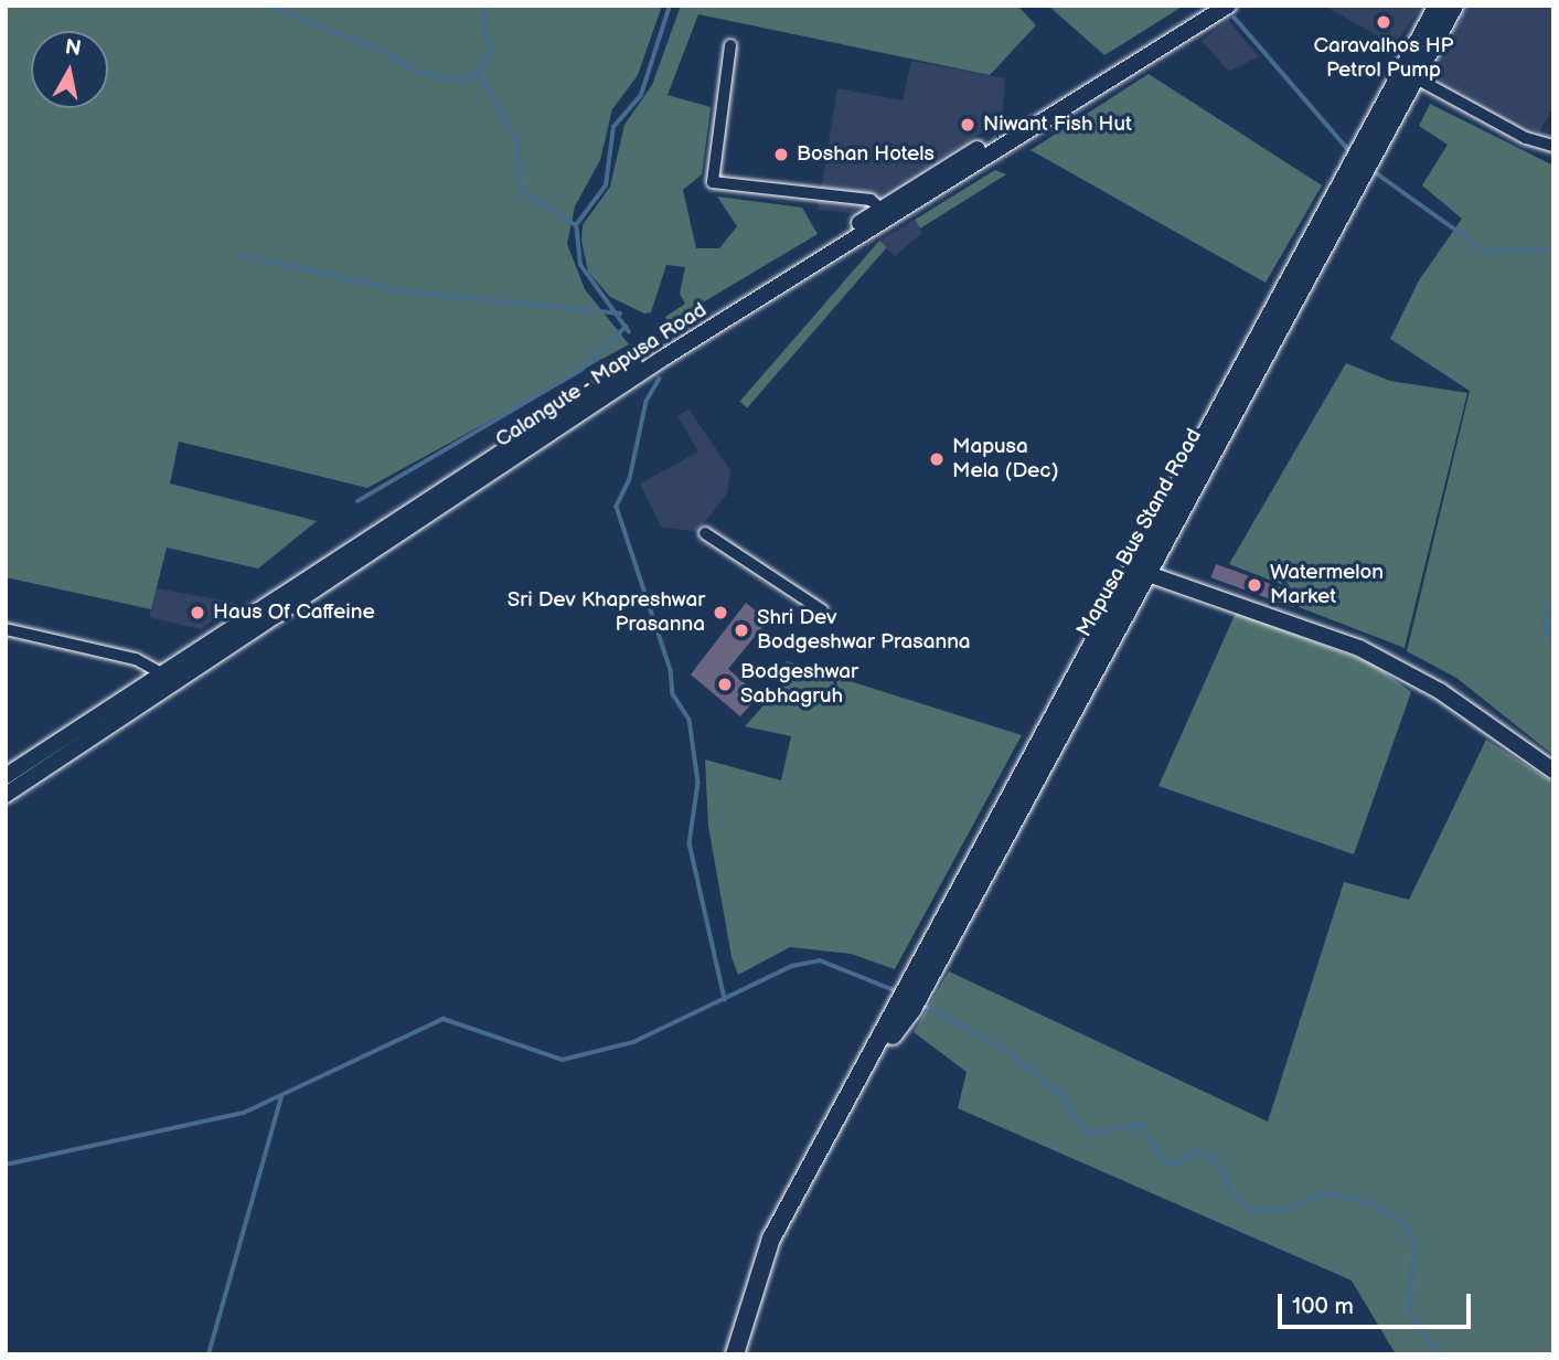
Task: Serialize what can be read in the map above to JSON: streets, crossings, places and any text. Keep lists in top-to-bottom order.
{
  "streets": {
    "main road": ["Calangute - Mapusa Road", "Mapusa Bus Stand Road"]
  },
  "places": [
    "Caravalhos HP Petrol Pump",
    "Niwant Fish Hut",
    "Boshan Hotels",
    "Mapusa Mela (Dec)",
    "Watermelon Market",
    "Haus Of Caffeine",
    "Sri Dev Khapreshwar Prasanna",
    "Shri Dev Bodgeshwar Prasanna",
    "Bodgeshwar Sabhagruh"
  ],
  "scale_bar": "100 m",
  "north": "top"
}
